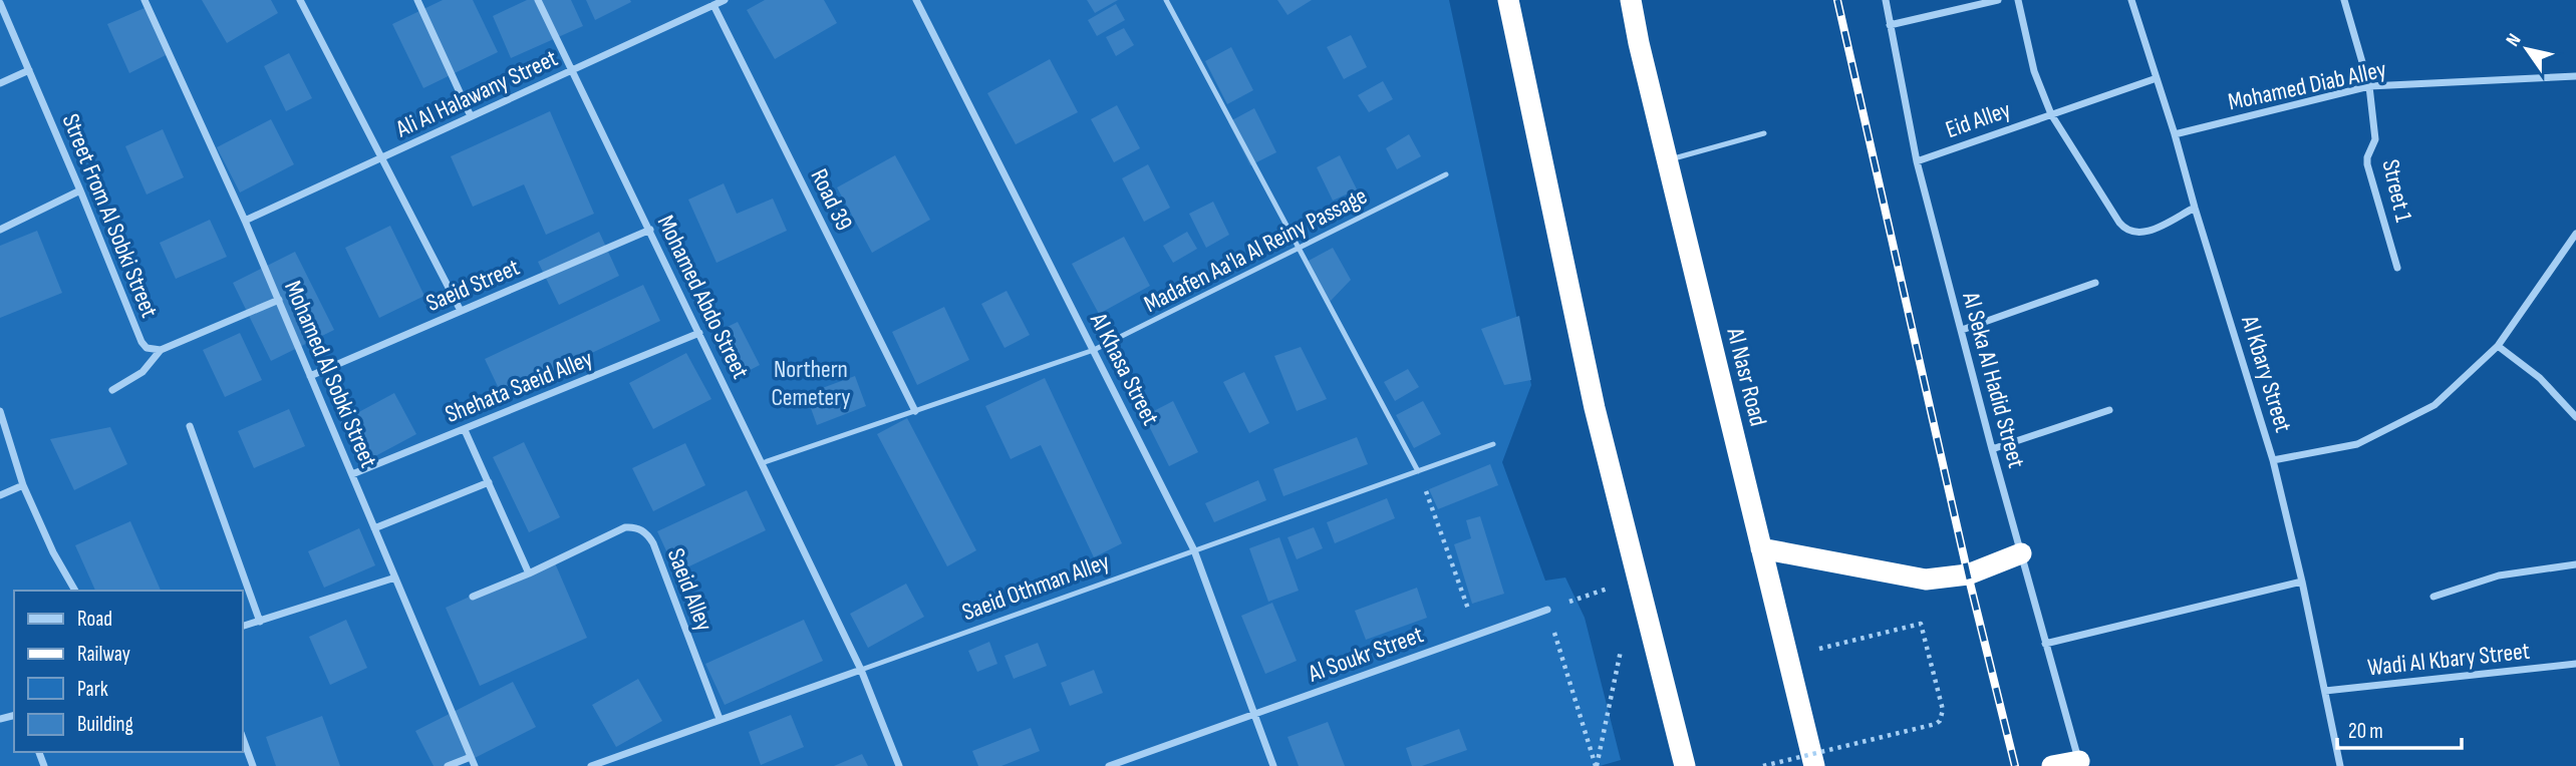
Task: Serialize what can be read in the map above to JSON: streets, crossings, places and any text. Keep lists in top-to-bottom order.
{
  "streets": {
    "highway": ["Al Nasr Road"],
    "street": [
      "Mohamed Diab Alley",
      "Ali Al Halawany Street",
      "Eid Alley",
      "Street 1",
      "Road 39",
      "Street From Al Sobki Street",
      "Saeid Street",
      "Mohamed Abdo Street",
      "Al Khasa Street",
      "Mohamed Al Sobki Street",
      "Al Kbary Street",
      "Al Seka Al Hadid Street",
      "Shehata Saeid Alley",
      "Saeid Othman Alley",
      "Saeid Alley",
      "Al Soukr Street",
      "Wadi Al Kbary Street"
    ],
    "lane": ["Madafen Aa'la Al Reiny Passage"]
  },
  "crossings": [
    ["Mohamed Diab Alley", "Street 1"],
    ["Mohamed Diab Alley", "Al Kbary Street"],
    ["Ali Al Halawany Street", "Road 39"],
    ["Ali Al Halawany Street", "Mohamed Abdo Street"],
    ["Ali Al Halawany Street", "Mohamed Al Sobki Street"],
    ["Eid Alley", "Al Kbary Street"],
    ["Eid Alley", "Al Seka Al Hadid Street"],
    ["Road 39", "Madafen Aa'la Al Reiny Passage"],
    ["Street From Al Sobki Street", "Mohamed Al Sobki Street"],
    ["Madafen Aa'la Al Reiny Passage", "Mohamed Abdo Street"],
    ["Madafen Aa'la Al Reiny Passage", "Al Khasa Street"],
    ["Saeid Street", "Mohamed Abdo Street"],
    ["Saeid Street", "Mohamed Al Sobki Street"],
    ["Mohamed Abdo Street", "Shehata Saeid Alley"],
    ["Mohamed Abdo Street", "Saeid Othman Alley"],
    ["Al Khasa Street", "Saeid Othman Alley"],
    ["Al Khasa Street", "Al Soukr Street"],
    ["Mohamed Al Sobki Street", "Shehata Saeid Alley"],
    ["Al Kbary Street", "Wadi Al Kbary Street"],
    ["Saeid Othman Alley", "Saeid Alley"]
  ],
  "parks": ["Northern Cemetery"],
  "legend": [
    "Road",
    "Railway",
    "Park",
    "Building"
  ],
  "scale_bar": "20 m",
  "north": "top left"
}
